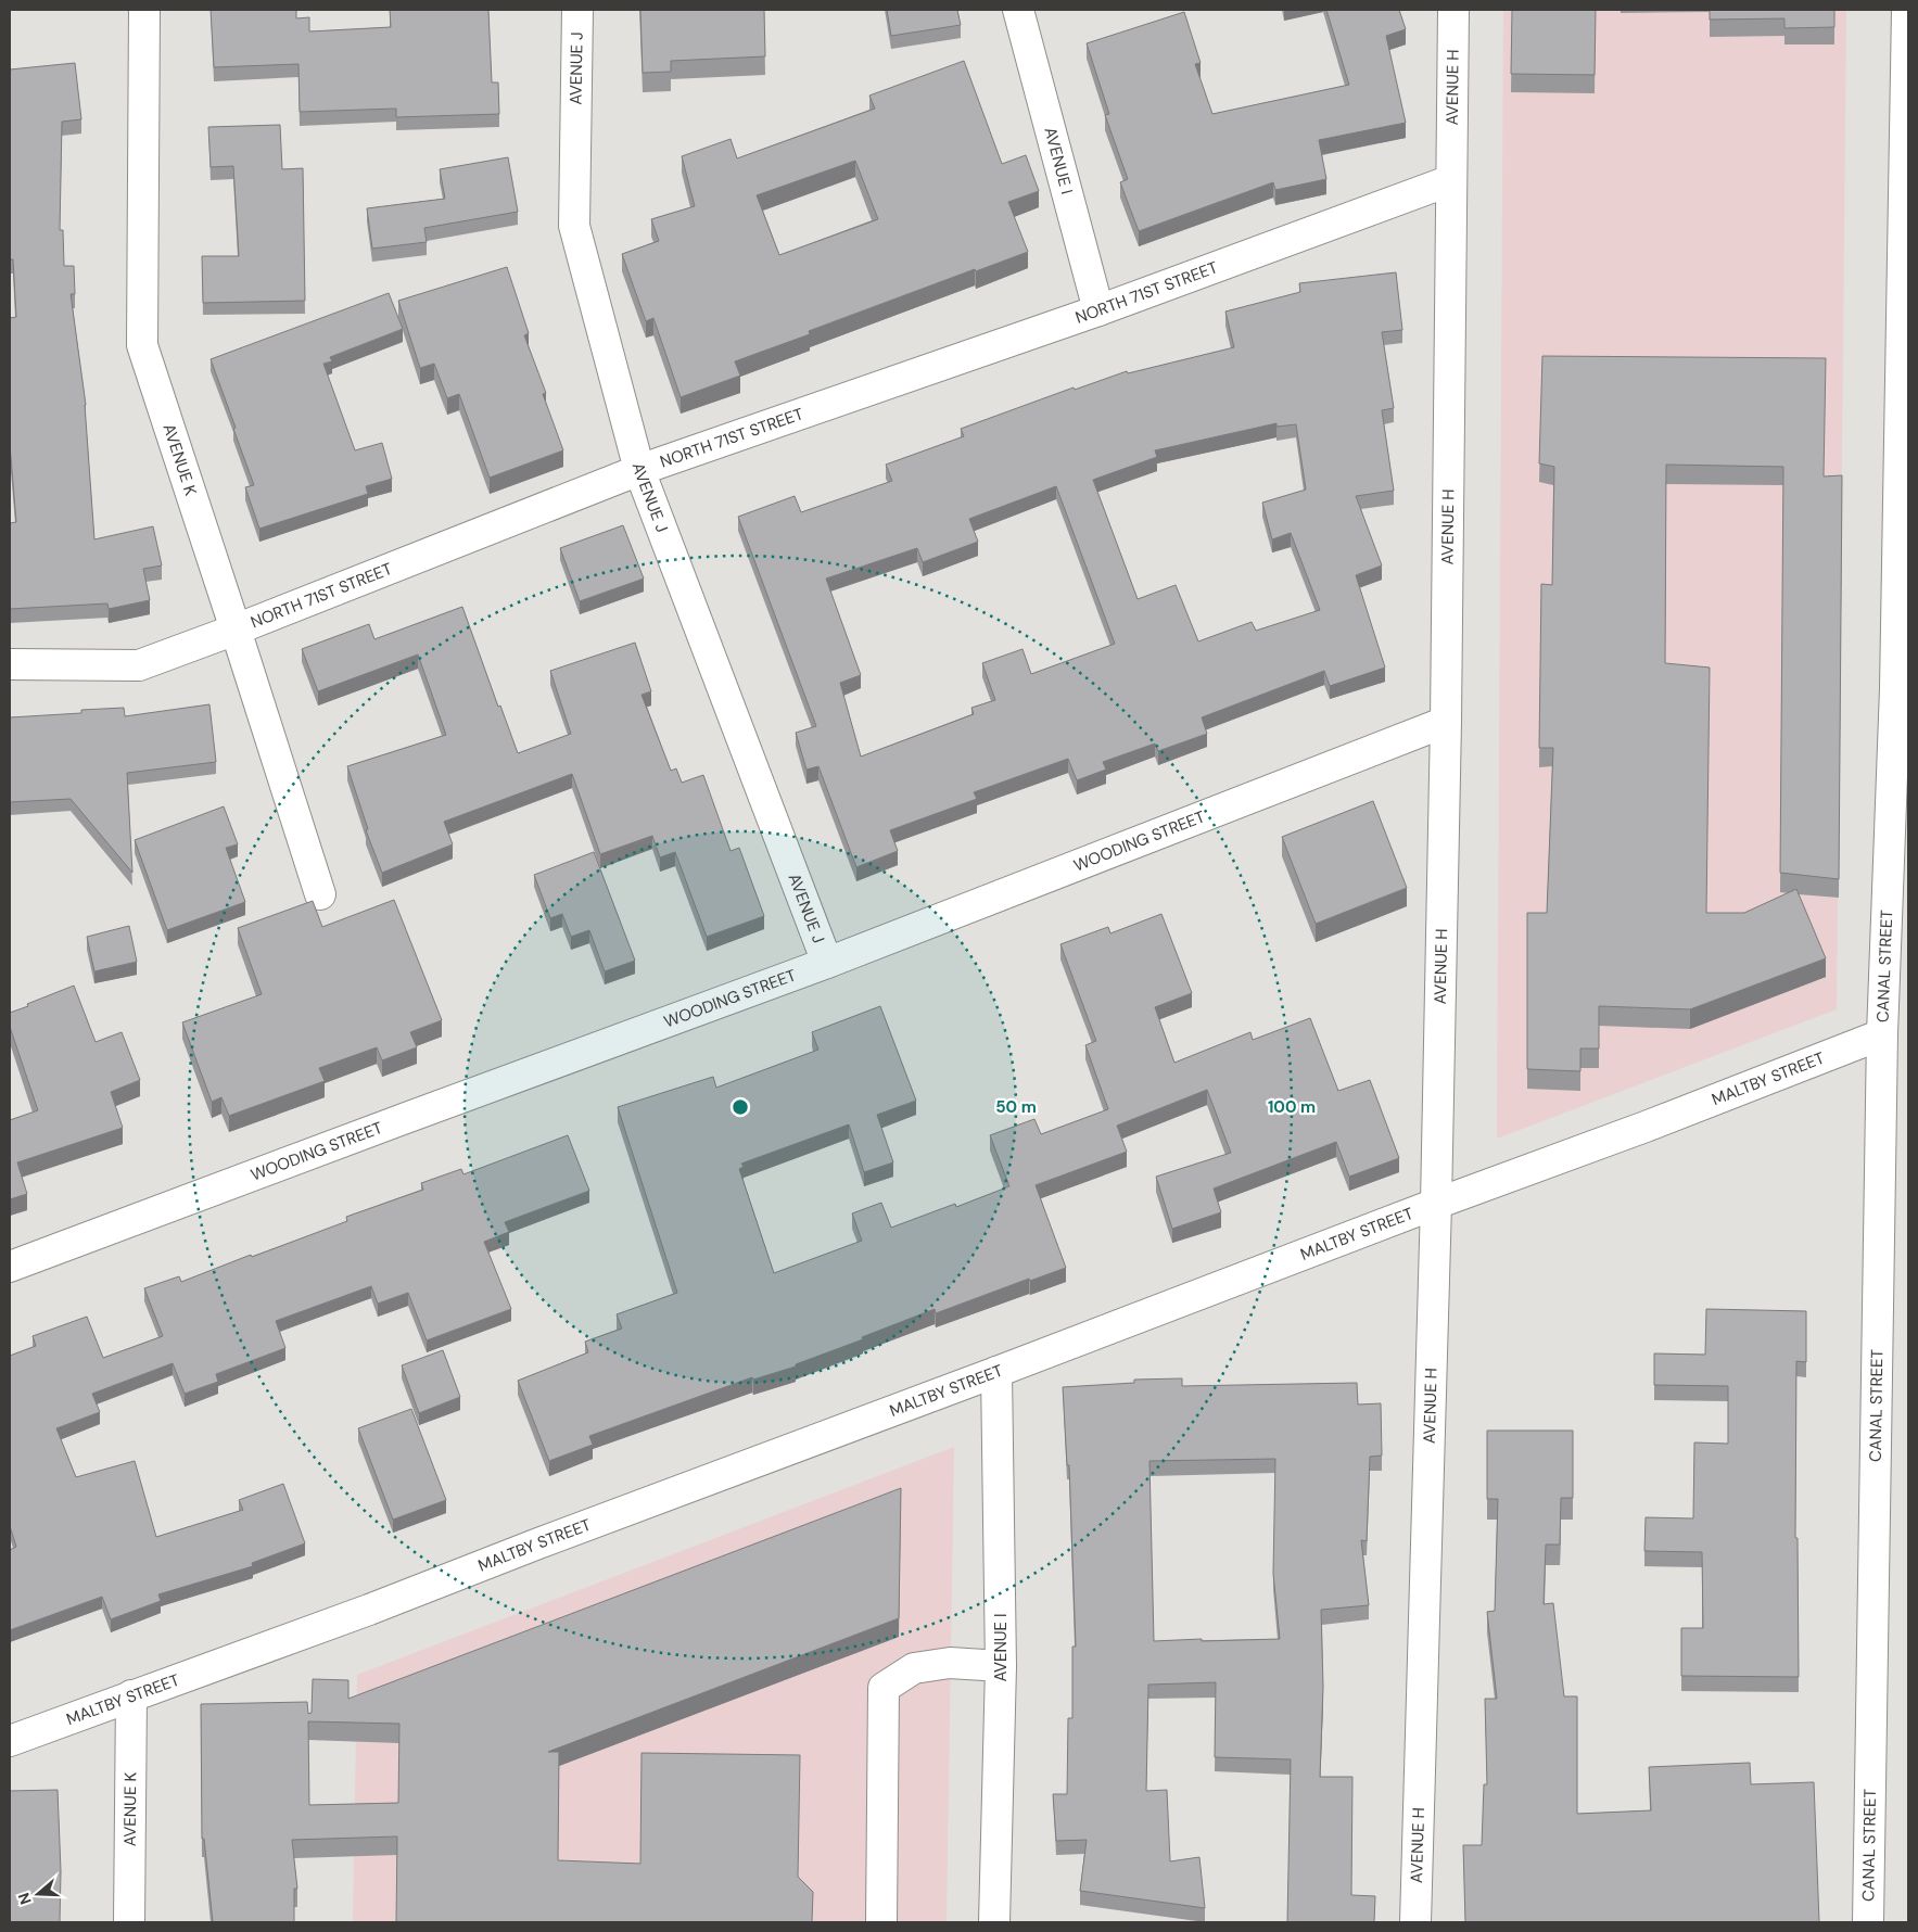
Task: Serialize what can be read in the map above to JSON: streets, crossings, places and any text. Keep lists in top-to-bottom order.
{
  "streets": {
    "street": [
      "AVENUE J",
      "AVENUE H",
      "AVENUE I",
      "NORTH 71ST STREET",
      "AVENUE K",
      "WOODING STREET",
      "CANAL STREET",
      "MALTBY STREET"
    ]
  },
  "crossings": [
    ["AVENUE J", "NORTH 71ST STREET"],
    ["AVENUE J", "WOODING STREET"],
    ["AVENUE H", "NORTH 71ST STREET"],
    ["AVENUE H", "WOODING STREET"],
    ["AVENUE H", "MALTBY STREET"],
    ["AVENUE I", "NORTH 71ST STREET"],
    ["AVENUE I", "MALTBY STREET"],
    ["NORTH 71ST STREET", "AVENUE K"],
    ["AVENUE K", "MALTBY STREET"],
    ["CANAL STREET", "MALTBY STREET"]
  ],
  "north": "left",
  "rings": ["50 m", "100 m"]
}
